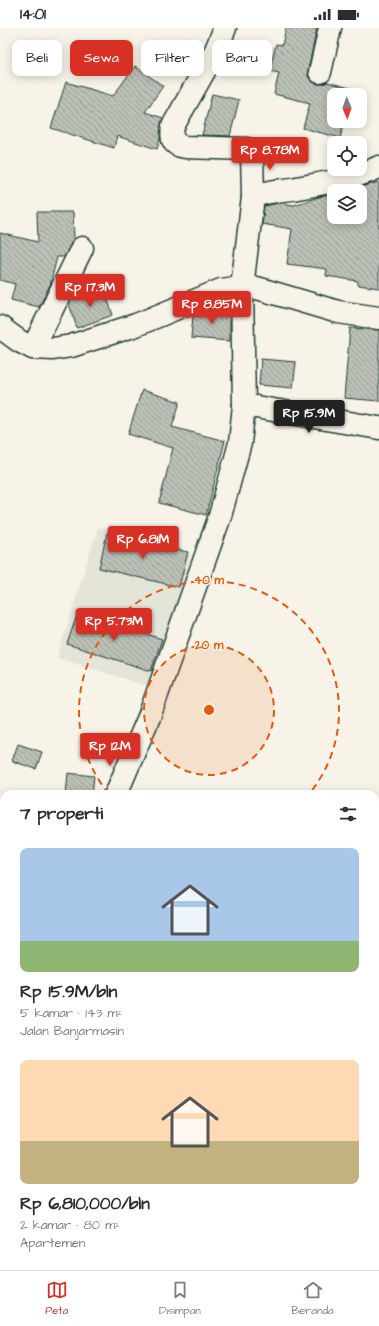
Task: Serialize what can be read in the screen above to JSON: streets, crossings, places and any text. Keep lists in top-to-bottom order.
{
  "north": "bottom",
  "page": {
    "status": "14:01",
    "chip": [
      "Beli",
      "Sewa",
      "Filter",
      "Baru"
    ],
    "price": [
      "Rp 8.78M",
      "Rp 17.3M",
      "Rp 8.85M",
      "Rp 15.9M",
      "Rp 6.81M",
      "Rp 5.73M",
      "Rp 12M"
    ],
    "heading": "7 properti",
    "list": [
      {
        "name": "Rp 15.9M/bln",
        "note": "5 kamar · 143 m² · Jalan Banjarmasin"
      },
      {
        "name": "Rp 6,810,000/bln",
        "note": "2 kamar · 80 m² · Apartemen"
      }
    ],
    "tabs": ["Peta", "Disimpan", "Beranda"]
  },
  "rings": ["40 m", "20 m"]
}
